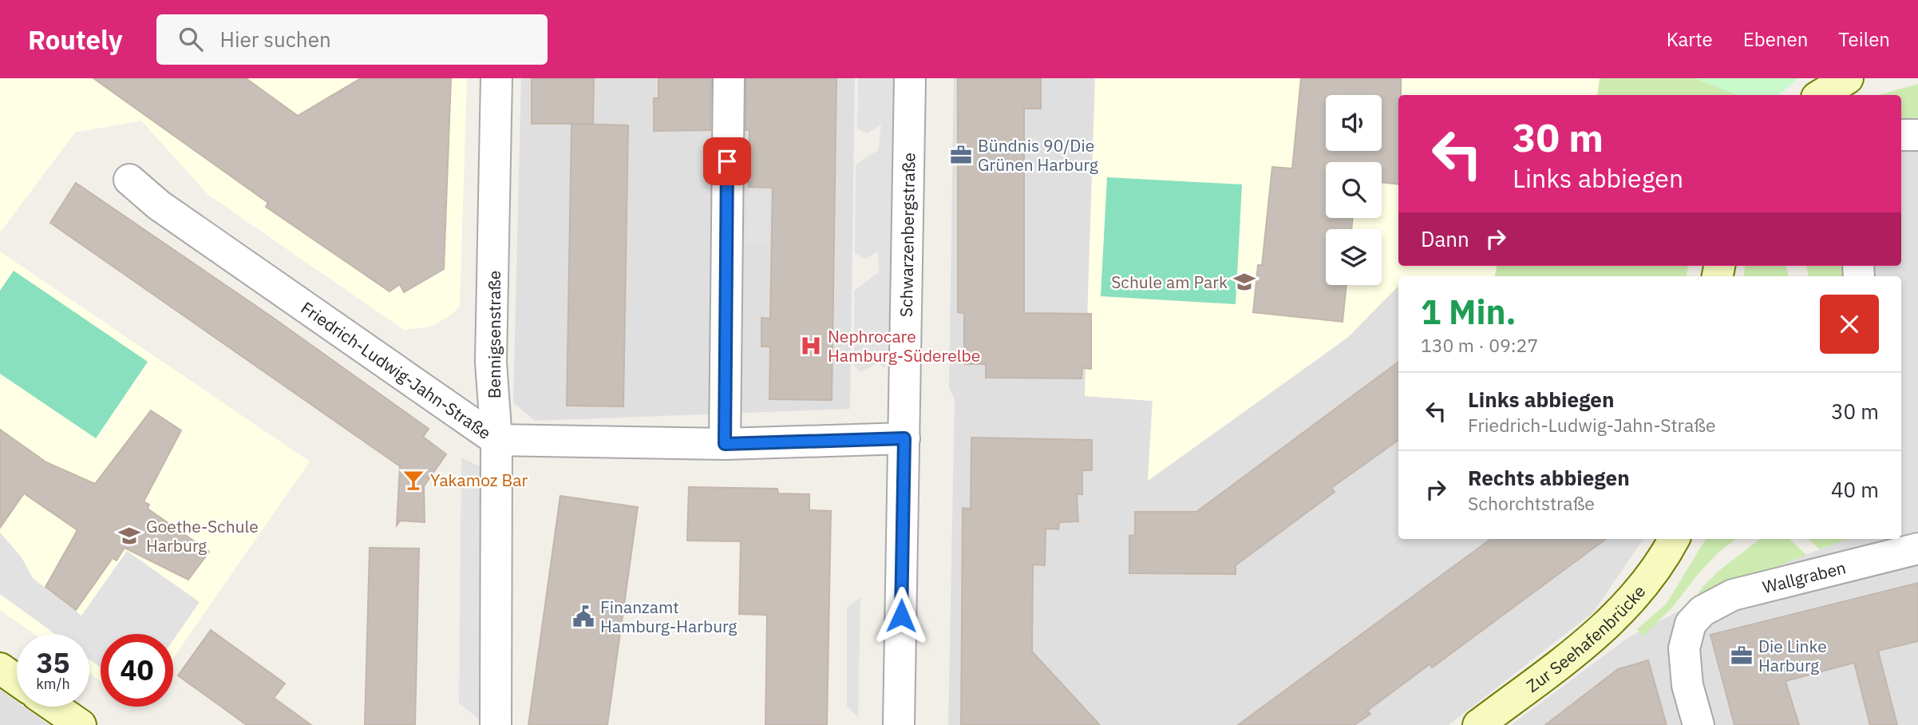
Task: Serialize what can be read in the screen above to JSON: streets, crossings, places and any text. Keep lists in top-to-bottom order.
{
  "streets": {
    "main road": ["Zur Seehafenbrücke"],
    "street": [
      "Schwarzenbergstraße",
      "Bennigsenstraße",
      "Friedrich-Ludwig-Jahn-Straße",
      "Wallgraben"
    ]
  },
  "crossings": [
    ["Schwarzenbergstraße", "Friedrich-Ludwig-Jahn-Straße"],
    ["Bennigsenstraße", "Friedrich-Ludwig-Jahn-Straße"]
  ],
  "places": {
    "office": ["Bündnis 90/Die Grünen Harburg", "Die Linke Harburg"],
    "school or university": ["Schule am Park", "Goethe-Schule Harburg"],
    "hospital": ["Nephrocare Hamburg-Süderelbe"],
    "bar": ["Yakamoz Bar"],
    "public building": ["Finanzamt Hamburg-Harburg"]
  },
  "page": {
    "header": "Routely",
    "search": "Hier suchen",
    "nav": ["Karte", "Ebenen", "Teilen"],
    "turn": ["30 m", "Links abbiegen"],
    "then": "Dann",
    "heading": ["1 Min.", "130 m · 09:27"],
    "list": [
      {
        "name": "Links abbiegen",
        "note": "Friedrich-Ludwig-Jahn-Straße",
        "value": "30 m"
      },
      {
        "name": "Rechts abbiegen",
        "note": "Schorchtstraße",
        "value": "40 m"
      }
    ],
    "speed": "35 km/h",
    "limit": "40"
  }
}
